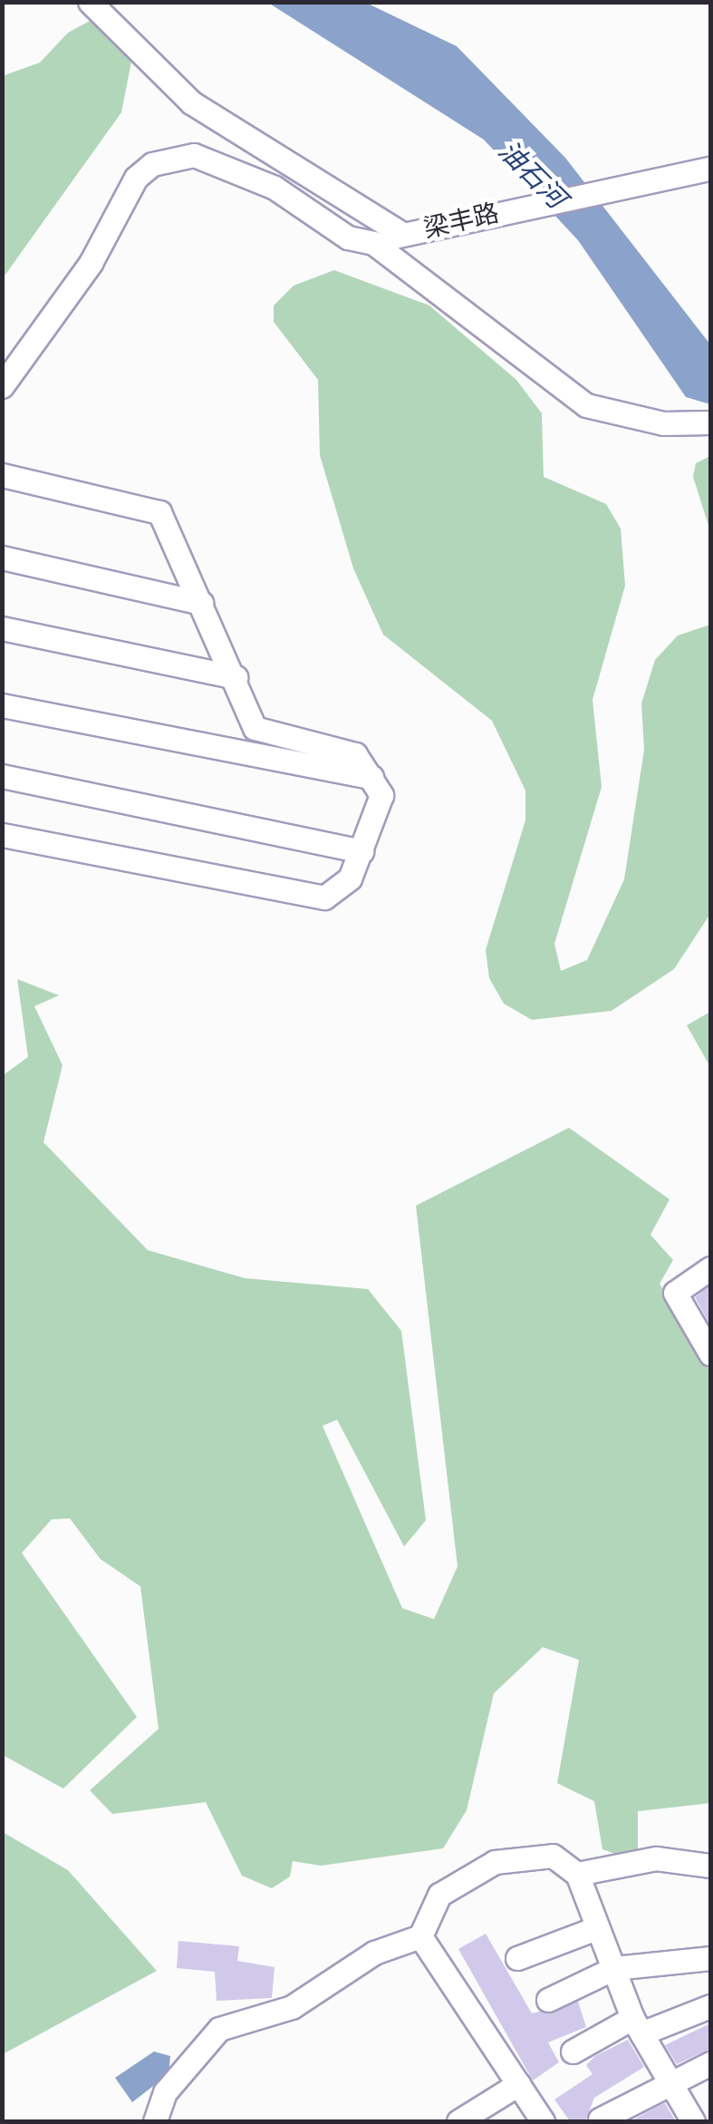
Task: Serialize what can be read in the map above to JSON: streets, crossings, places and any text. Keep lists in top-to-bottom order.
{
  "streets": {
    "street": ["梁丰路"]
  },
  "water": ["油石河"]
}
